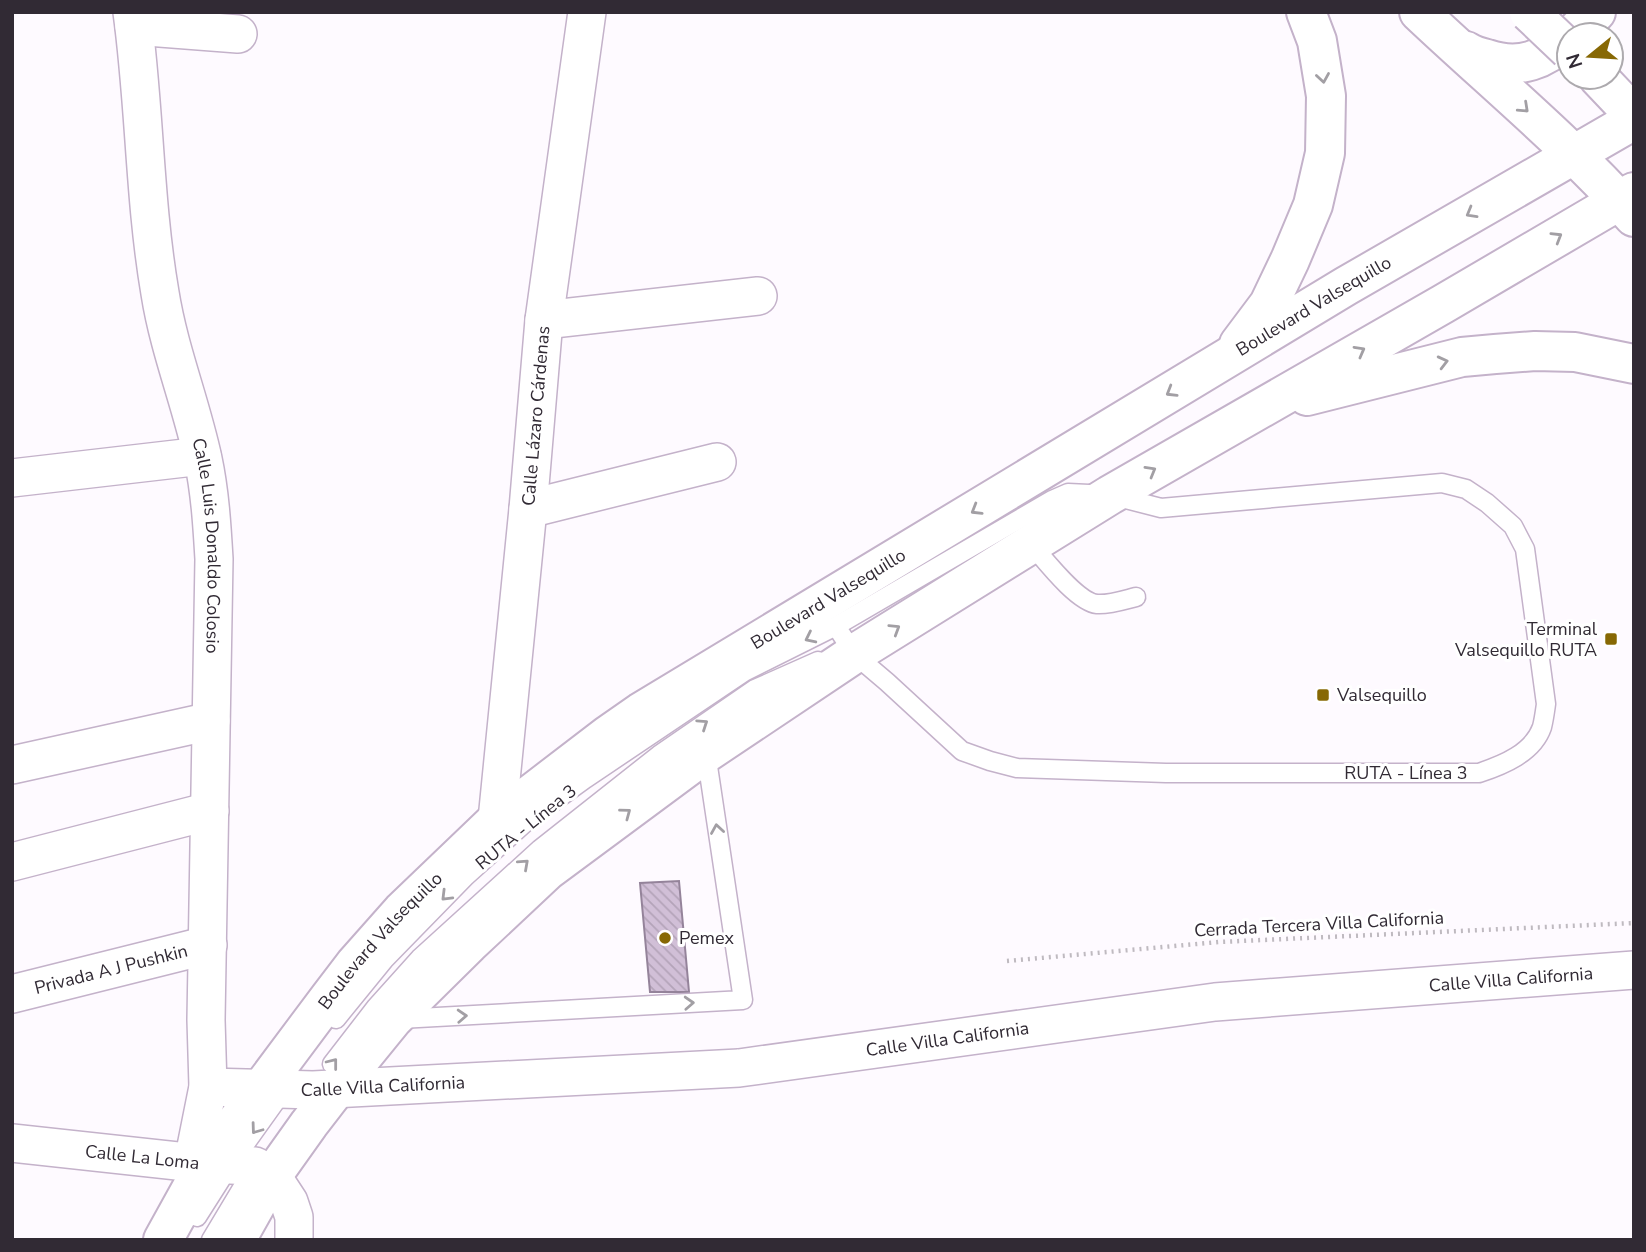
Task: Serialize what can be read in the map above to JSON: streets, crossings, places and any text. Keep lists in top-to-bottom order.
{
  "streets": {
    "main road": ["Boulevard Valsequillo"],
    "street": [
      "Calle Lázaro Cárdenas",
      "Calle Luis Donaldo Colosio",
      "Privada A J Pushkin",
      "Calle Villa California",
      "Calle La Loma"
    ],
    "lane": ["RUTA - Línea 3"],
    "path": ["Cerrada Tercera Villa California"]
  },
  "crossings": [
    ["Boulevard Valsequillo", "Calle Lázaro Cárdenas"],
    ["Boulevard Valsequillo", "Calle Luis Donaldo Colosio"],
    ["Boulevard Valsequillo", "RUTA - Línea 3"],
    ["Boulevard Valsequillo", "Calle Villa California"],
    ["Boulevard Valsequillo", "Calle La Loma"],
    ["Calle Luis Donaldo Colosio", "Privada A J Pushkin"],
    ["Calle Luis Donaldo Colosio", "Calle La Loma"]
  ],
  "places": {
    "transit": ["Terminal Valsequillo RUTA", "Valsequillo"],
    "other": ["Pemex"]
  },
  "north": "left"
}
